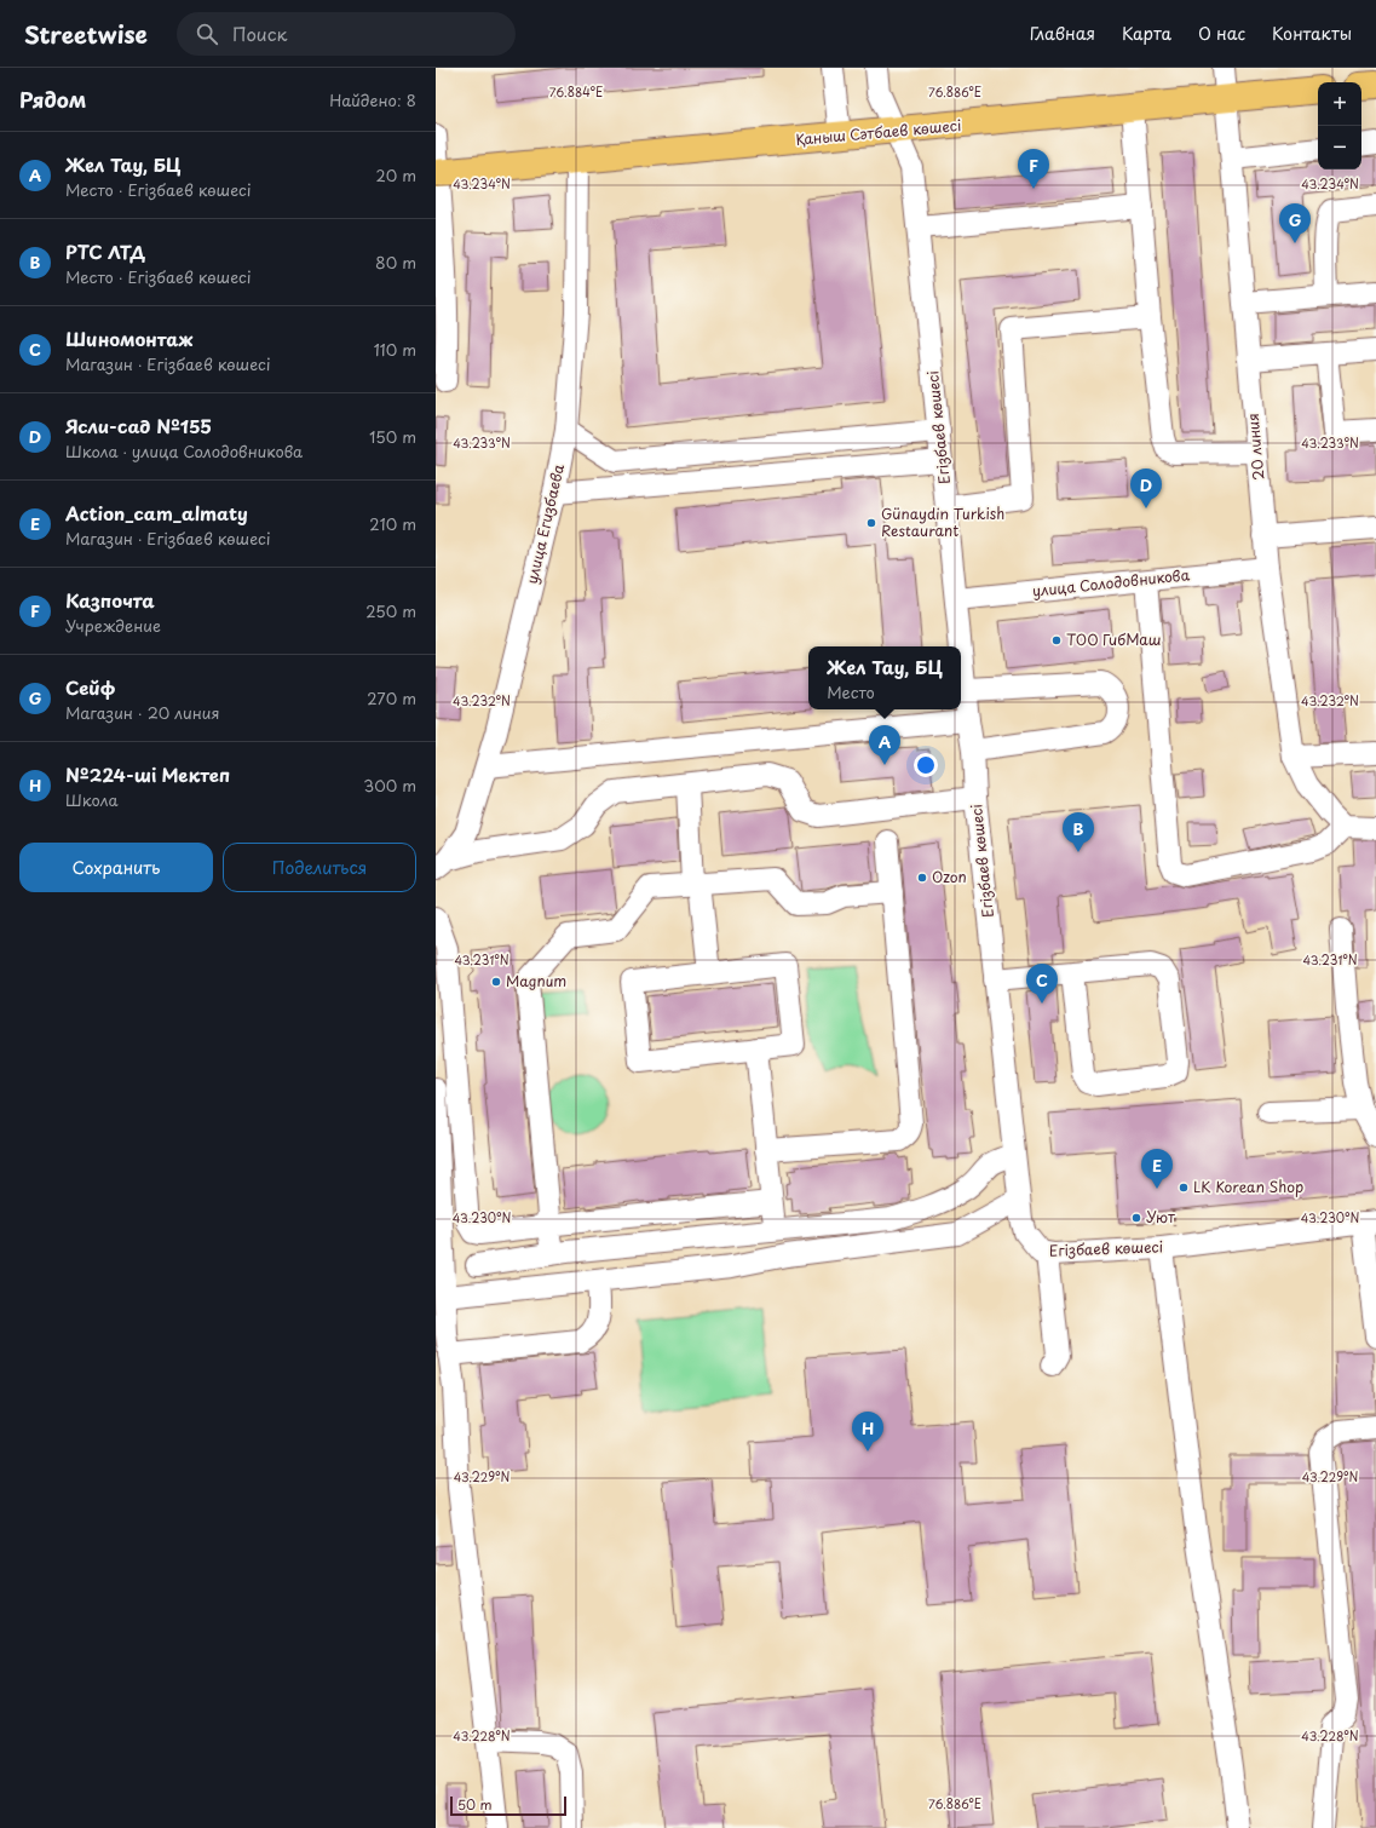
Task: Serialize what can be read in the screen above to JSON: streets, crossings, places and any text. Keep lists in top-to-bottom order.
{
  "streets": {
    "main road": ["Қаныш Сәтбаев көшесі"],
    "street": [
      "Егізбаев көшесі",
      "20 линия",
      "улица Егизбаева",
      "улица Солодовникова"
    ]
  },
  "crossings": [
    ["Қаныш Сәтбаев көшесі", "Егізбаев көшесі"],
    ["Қаныш Сәтбаев көшесі", "20 линия"],
    ["Қаныш Сәтбаев көшесі", "улица Егизбаева"],
    ["Егізбаев көшесі", "улица Солодовникова"],
    ["20 линия", "улица Солодовникова"]
  ],
  "places": [
    "Günaydin Turkish Restaurant",
    "ТОО ГибМаш",
    "Ozon",
    "Magnum",
    "LK Korean Shop",
    "Уют"
  ],
  "scale_bar": "50 m",
  "page": {
    "header": "Streetwise",
    "search": "Поиск",
    "nav": [
      "Главная",
      "Карта",
      "О нас",
      "Контакты"
    ],
    "heading": ["Рядом", "Найдено: 8"],
    "map_buttons": ["+", "−"],
    "list": [
      {
        "mark": "A",
        "name": "Жел Тау, БЦ",
        "note": "Место · Егізбаев көшесі",
        "value": "20 m"
      },
      {
        "mark": "B",
        "name": "РТС ЛТД",
        "note": "Место · Егізбаев көшесі",
        "value": "80 m"
      },
      {
        "mark": "C",
        "name": "Шиномонтаж",
        "note": "Магазин · Егізбаев көшесі",
        "value": "110 m"
      },
      {
        "mark": "D",
        "name": "Ясли-сад №155",
        "note": "Школа · улица Солодовникова",
        "value": "150 m"
      },
      {
        "mark": "E",
        "name": "Action_cam_almaty",
        "note": "Магазин · Егізбаев көшесі",
        "value": "210 m"
      },
      {
        "mark": "F",
        "name": "Казпочта",
        "note": "Учреждение",
        "value": "250 m"
      },
      {
        "mark": "G",
        "name": "Сейф",
        "note": "Магазин · 20 линия",
        "value": "270 m"
      },
      {
        "mark": "H",
        "name": "№224-ші Мектеп",
        "note": "Школа",
        "value": "300 m"
      }
    ],
    "pins": [
      "F",
      "G",
      "D",
      "A",
      "B",
      "C",
      "E",
      "H"
    ],
    "popup": ["Жел Тау, БЦ", "Место"],
    "buttons": ["Сохранить", "Поделиться"],
    "scale": "50 m"
  },
  "coordinates": [
    "76.884°E",
    "76.886°E",
    "43.234°N",
    "43.233°N",
    "43.232°N",
    "43.231°N",
    "43.230°N",
    "43.229°N",
    "43.228°N"
  ]
}
